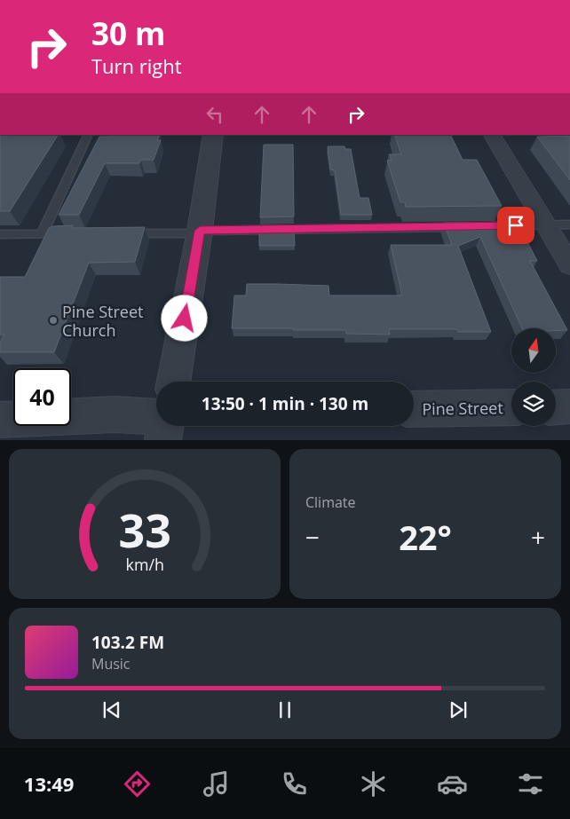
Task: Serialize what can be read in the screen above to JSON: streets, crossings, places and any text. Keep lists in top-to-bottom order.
{
  "streets": {
    "street": ["Pine Street"]
  },
  "places": ["Pine Street Church"],
  "north": "top",
  "page": {
    "turn": ["30 m", "Turn right"],
    "limit": "40",
    "trip": "13:50 · 1 min · 130 m",
    "tile": "Climate",
    "heat": ["−", "22°", "+"],
    "song": ["103.2 FM", "Music"],
    "tabs": "13:49",
    "gauge": ["33", "km/h"]
  }
}
